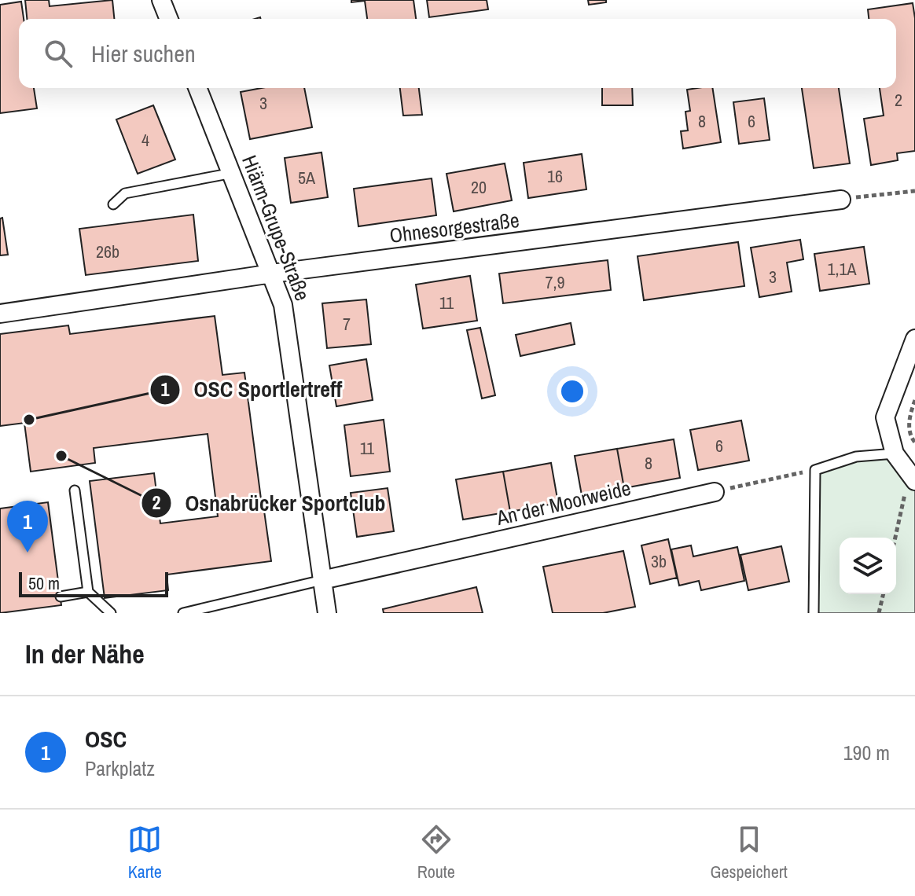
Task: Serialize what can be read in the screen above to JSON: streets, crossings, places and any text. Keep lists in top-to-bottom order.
{
  "streets": {
    "street": ["Hiärm-Grupe-Straße", "Ohnesorgestraße", "An der Moorweide"]
  },
  "crossings": [
    ["Hiärm-Grupe-Straße", "Ohnesorgestraße"],
    ["Hiärm-Grupe-Straße", "An der Moorweide"]
  ],
  "places": ["OSC Sportlertreff", "Osnabrücker Sportclub"],
  "house_numbers": [
    "2",
    "3",
    "8",
    "6",
    "4",
    "16",
    "5A",
    "20",
    "26b",
    "1,1A",
    "3",
    "7,9",
    "11",
    "7",
    "6",
    "11",
    "8",
    "3b"
  ],
  "scale_bar": "50 m",
  "page": {
    "search": "Hier suchen",
    "pins": "1",
    "scale": "50 m",
    "heading": "In der Nähe",
    "list": [
      {
        "mark": "1",
        "name": "OSC",
        "note": "Parkplatz",
        "value": "190 m"
      }
    ],
    "nav": ["Karte", "Route", "Gespeichert"]
  }
}
